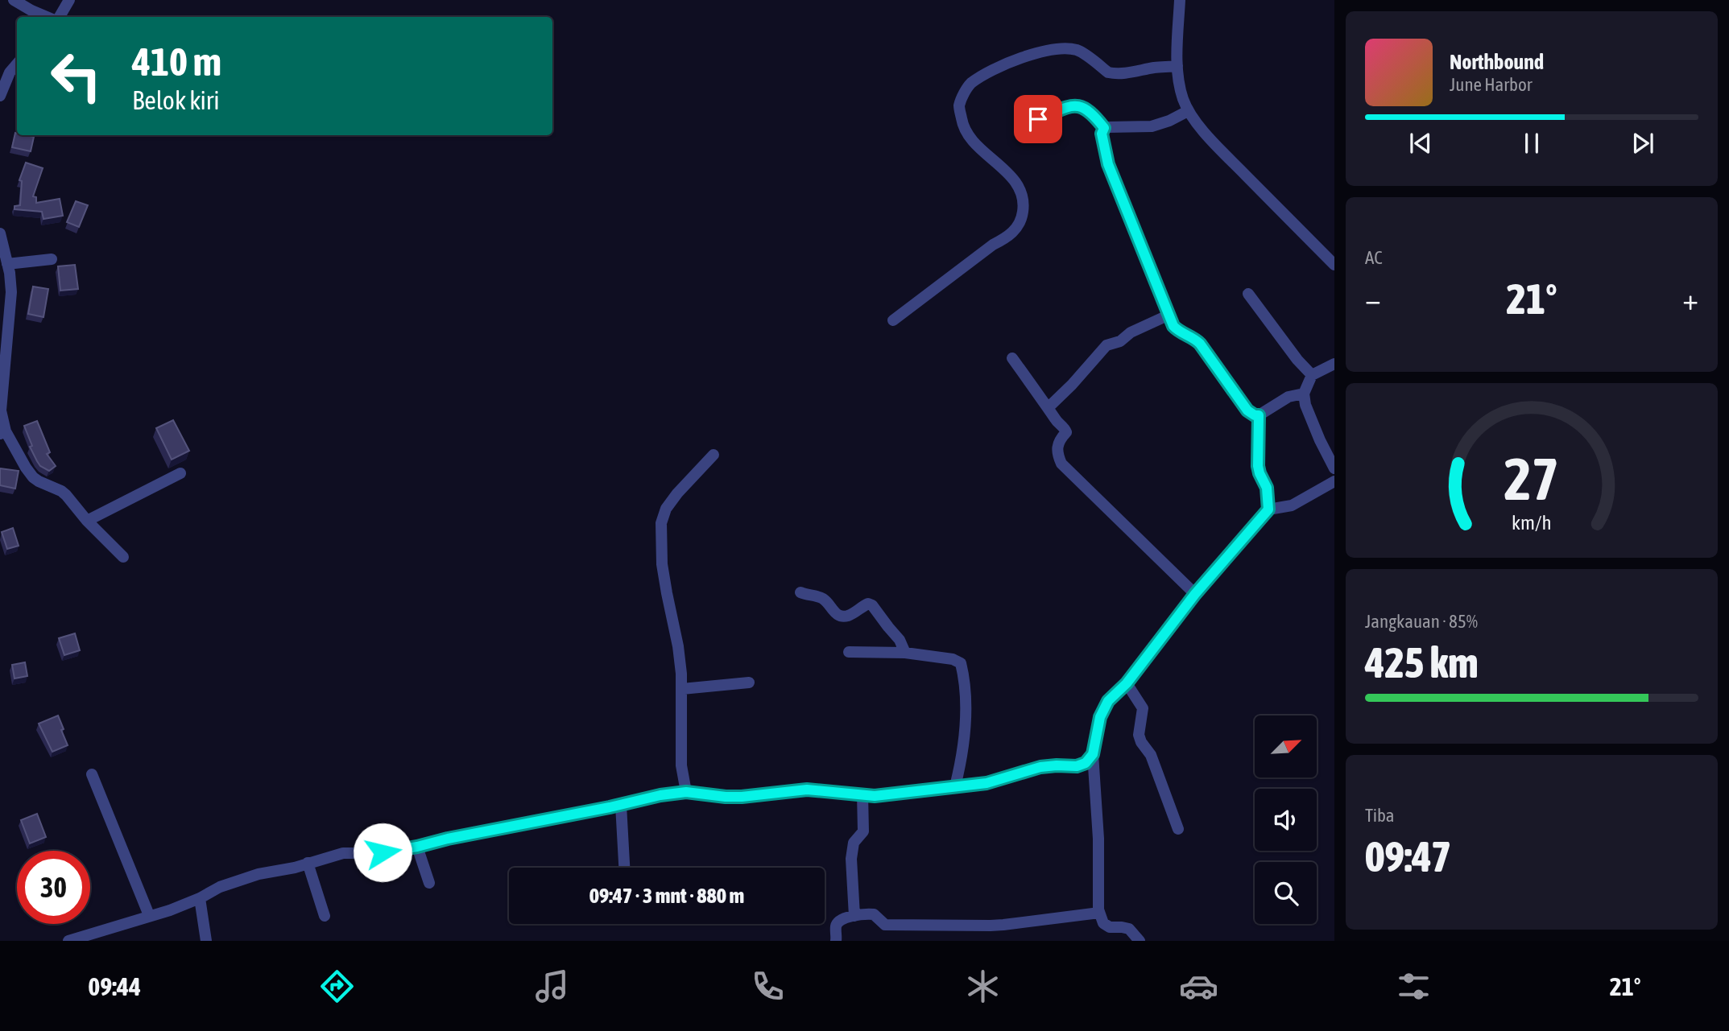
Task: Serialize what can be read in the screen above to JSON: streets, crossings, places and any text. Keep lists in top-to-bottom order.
{
  "north": "top right",
  "page": {
    "turn": ["410 m", "Belok kiri"],
    "song": ["Northbound", "June Harbor"],
    "tile": [
      "AC",
      ["Jangkauan · 85%", "425 km"],
      ["Tiba", "09:47"]
    ],
    "heat": ["−", "21°", "+"],
    "limit": "30",
    "trip": "09:47 · 3 mnt · 880 m",
    "tabs": ["09:44", "21°"],
    "gauge": ["27", "km/h"]
  }
}
